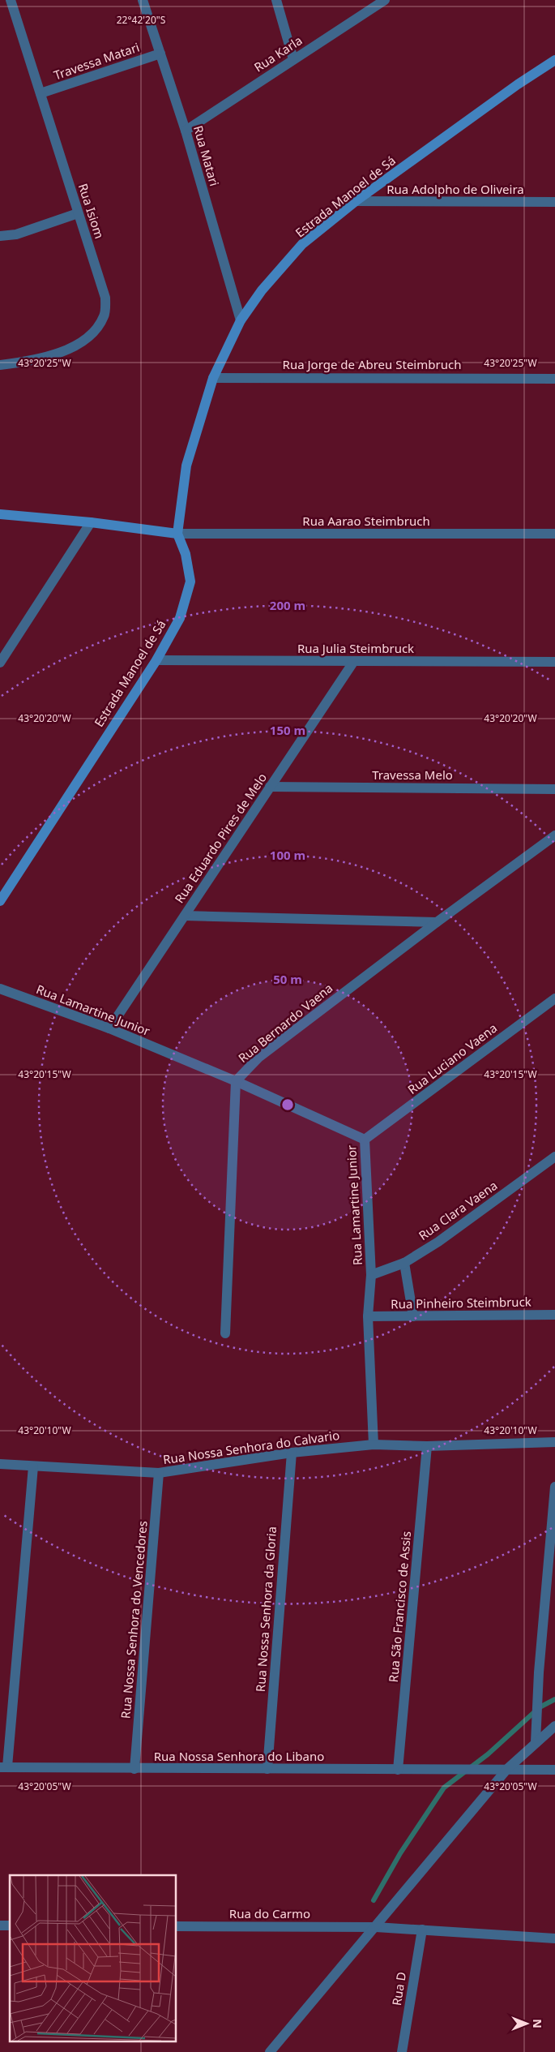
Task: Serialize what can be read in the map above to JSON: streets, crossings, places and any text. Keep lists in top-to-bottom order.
{
  "streets": {
    "main road": ["Estrada Manoel de Sá"],
    "street": [
      "Rua Karla",
      "Travessa Matari",
      "Rua Matari",
      "Rua Adolpho de Oliveira",
      "Rua Isiom",
      "Rua Jorge de Abreu Steimbruch",
      "Rua Aarao Steimbruch",
      "Rua Julia Steimbruck",
      "Travessa Melo",
      "Rua Eduardo Pires de Melo",
      "Rua Lamartine Junior",
      "Rua Bernardo Vaena",
      "Rua Luciano Vaena",
      "Rua Clara Vaena",
      "Rua Pinheiro Steimbruck",
      "Rua Nossa Senhora do Calvario",
      "Rua São Francisco de Assis",
      "Rua Nossa Senhora da Gloria",
      "Rua Nossa Senhora do Vencedores",
      "Rua Nossa Senhora do Libano",
      "Rua do Carmo",
      "Rua D"
    ]
  },
  "crossings": [
    ["Rua Karla", "Rua Matari"],
    ["Travessa Matari", "Rua Matari"],
    ["Travessa Matari", "Rua Isiom"],
    ["Rua Matari", "Estrada Manoel de Sá"],
    ["Rua Adolpho de Oliveira", "Estrada Manoel de Sá"],
    ["Estrada Manoel de Sá", "Rua Jorge de Abreu Steimbruch"],
    ["Estrada Manoel de Sá", "Rua Aarao Steimbruch"],
    ["Estrada Manoel de Sá", "Rua Julia Steimbruck"],
    ["Rua Julia Steimbruck", "Rua Eduardo Pires de Melo"],
    ["Travessa Melo", "Rua Eduardo Pires de Melo"],
    ["Rua Eduardo Pires de Melo", "Rua Lamartine Junior"],
    ["Rua Lamartine Junior", "Rua Bernardo Vaena"],
    ["Rua Lamartine Junior", "Rua Luciano Vaena"],
    ["Rua Lamartine Junior", "Rua Clara Vaena"],
    ["Rua Lamartine Junior", "Rua Pinheiro Steimbruck"],
    ["Rua Lamartine Junior", "Rua Nossa Senhora do Calvario"],
    ["Rua Nossa Senhora do Calvario", "Rua São Francisco de Assis"],
    ["Rua Nossa Senhora do Calvario", "Rua Nossa Senhora da Gloria"],
    ["Rua Nossa Senhora do Calvario", "Rua Nossa Senhora do Vencedores"],
    ["Rua São Francisco de Assis", "Rua Nossa Senhora do Libano"],
    ["Rua Nossa Senhora da Gloria", "Rua Nossa Senhora do Libano"],
    ["Rua Nossa Senhora do Vencedores", "Rua Nossa Senhora do Libano"],
    ["Rua do Carmo", "Rua D"]
  ],
  "north": "right",
  "coordinates": [
    "22°42'20\"S",
    "43°20'25\"W",
    "43°20'20\"W",
    "43°20'15\"W",
    "43°20'10\"W",
    "43°20'05\"W"
  ],
  "rings": [
    "200 m",
    "150 m",
    "100 m",
    "50 m"
  ]
}
